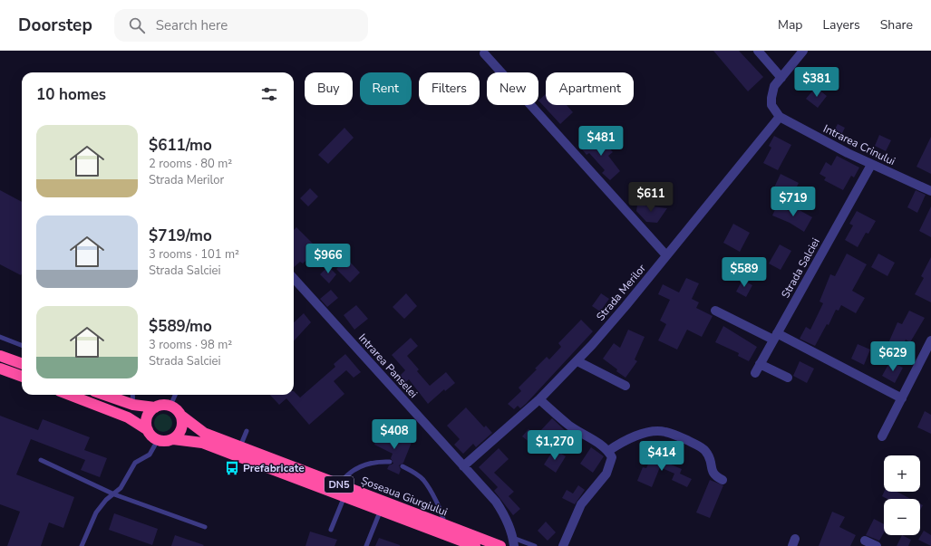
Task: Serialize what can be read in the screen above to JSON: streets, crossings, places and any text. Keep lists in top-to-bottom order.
{
  "streets": {
    "highway": ["DN5", "Șoseaua Giurgiului"],
    "street": [
      "Intrarea Crinului",
      "Strada Salciei",
      "Strada Merilor",
      "Intrarea Panselei"
    ]
  },
  "crossings": [
    ["Intrarea Crinului", "Strada Salciei"],
    ["Intrarea Crinului", "Strada Merilor"],
    ["Strada Merilor", "Intrarea Panselei"]
  ],
  "places": {
    "bus stop": ["Prefabricate"]
  },
  "page": {
    "header": "Doorstep",
    "search": "Search here",
    "nav": ["Map", "Layers", "Share"],
    "price": [
      "$381",
      "$481",
      "$611",
      "$719",
      "$966",
      "$589",
      "$629",
      "$408",
      "$1,270",
      "$414"
    ],
    "chip": [
      "Buy",
      "Rent",
      "Filters",
      "New",
      "Apartment"
    ],
    "heading": "10 homes",
    "list": [
      {
        "name": "$611/mo",
        "note": "2 rooms · 80 m² · Strada Merilor"
      },
      {
        "name": "$719/mo",
        "note": "3 rooms · 101 m² · Strada Salciei"
      },
      {
        "name": "$589/mo",
        "note": "3 rooms · 98 m² · Strada Salciei"
      }
    ],
    "map_buttons": ["+", "−"]
  }
}
